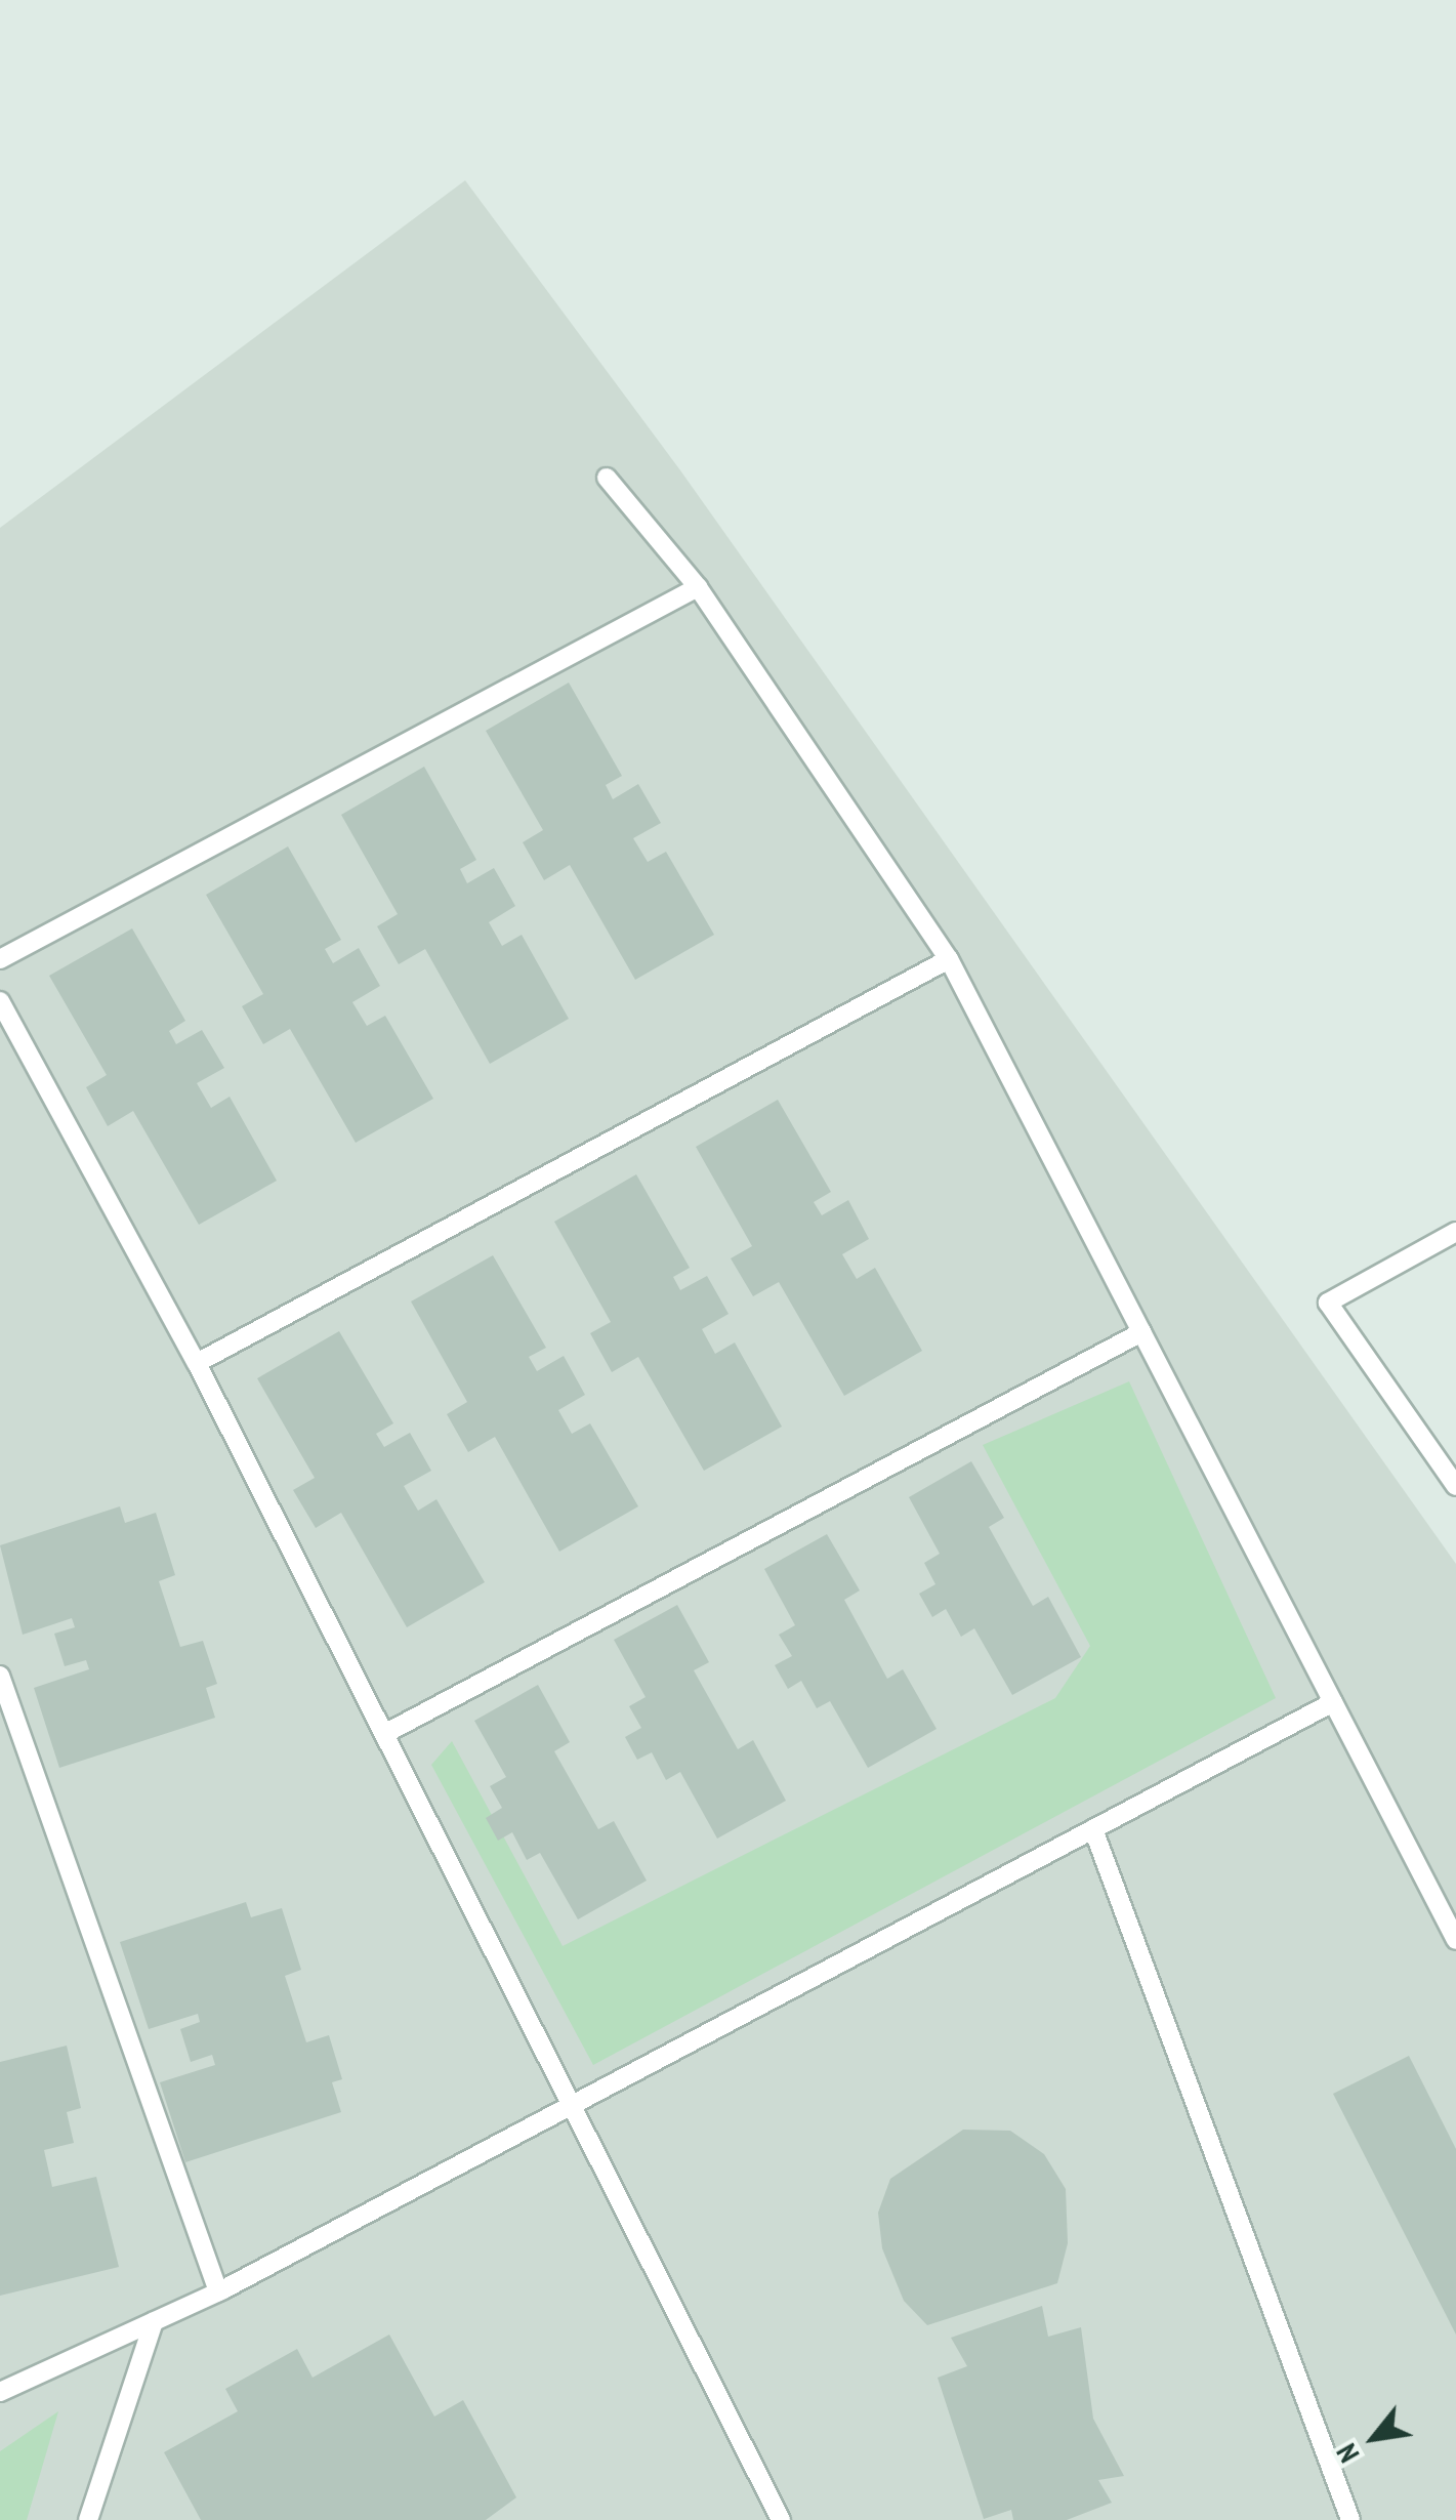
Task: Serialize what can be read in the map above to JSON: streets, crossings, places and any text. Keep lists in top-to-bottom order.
{
  "north": "bottom left"
}
